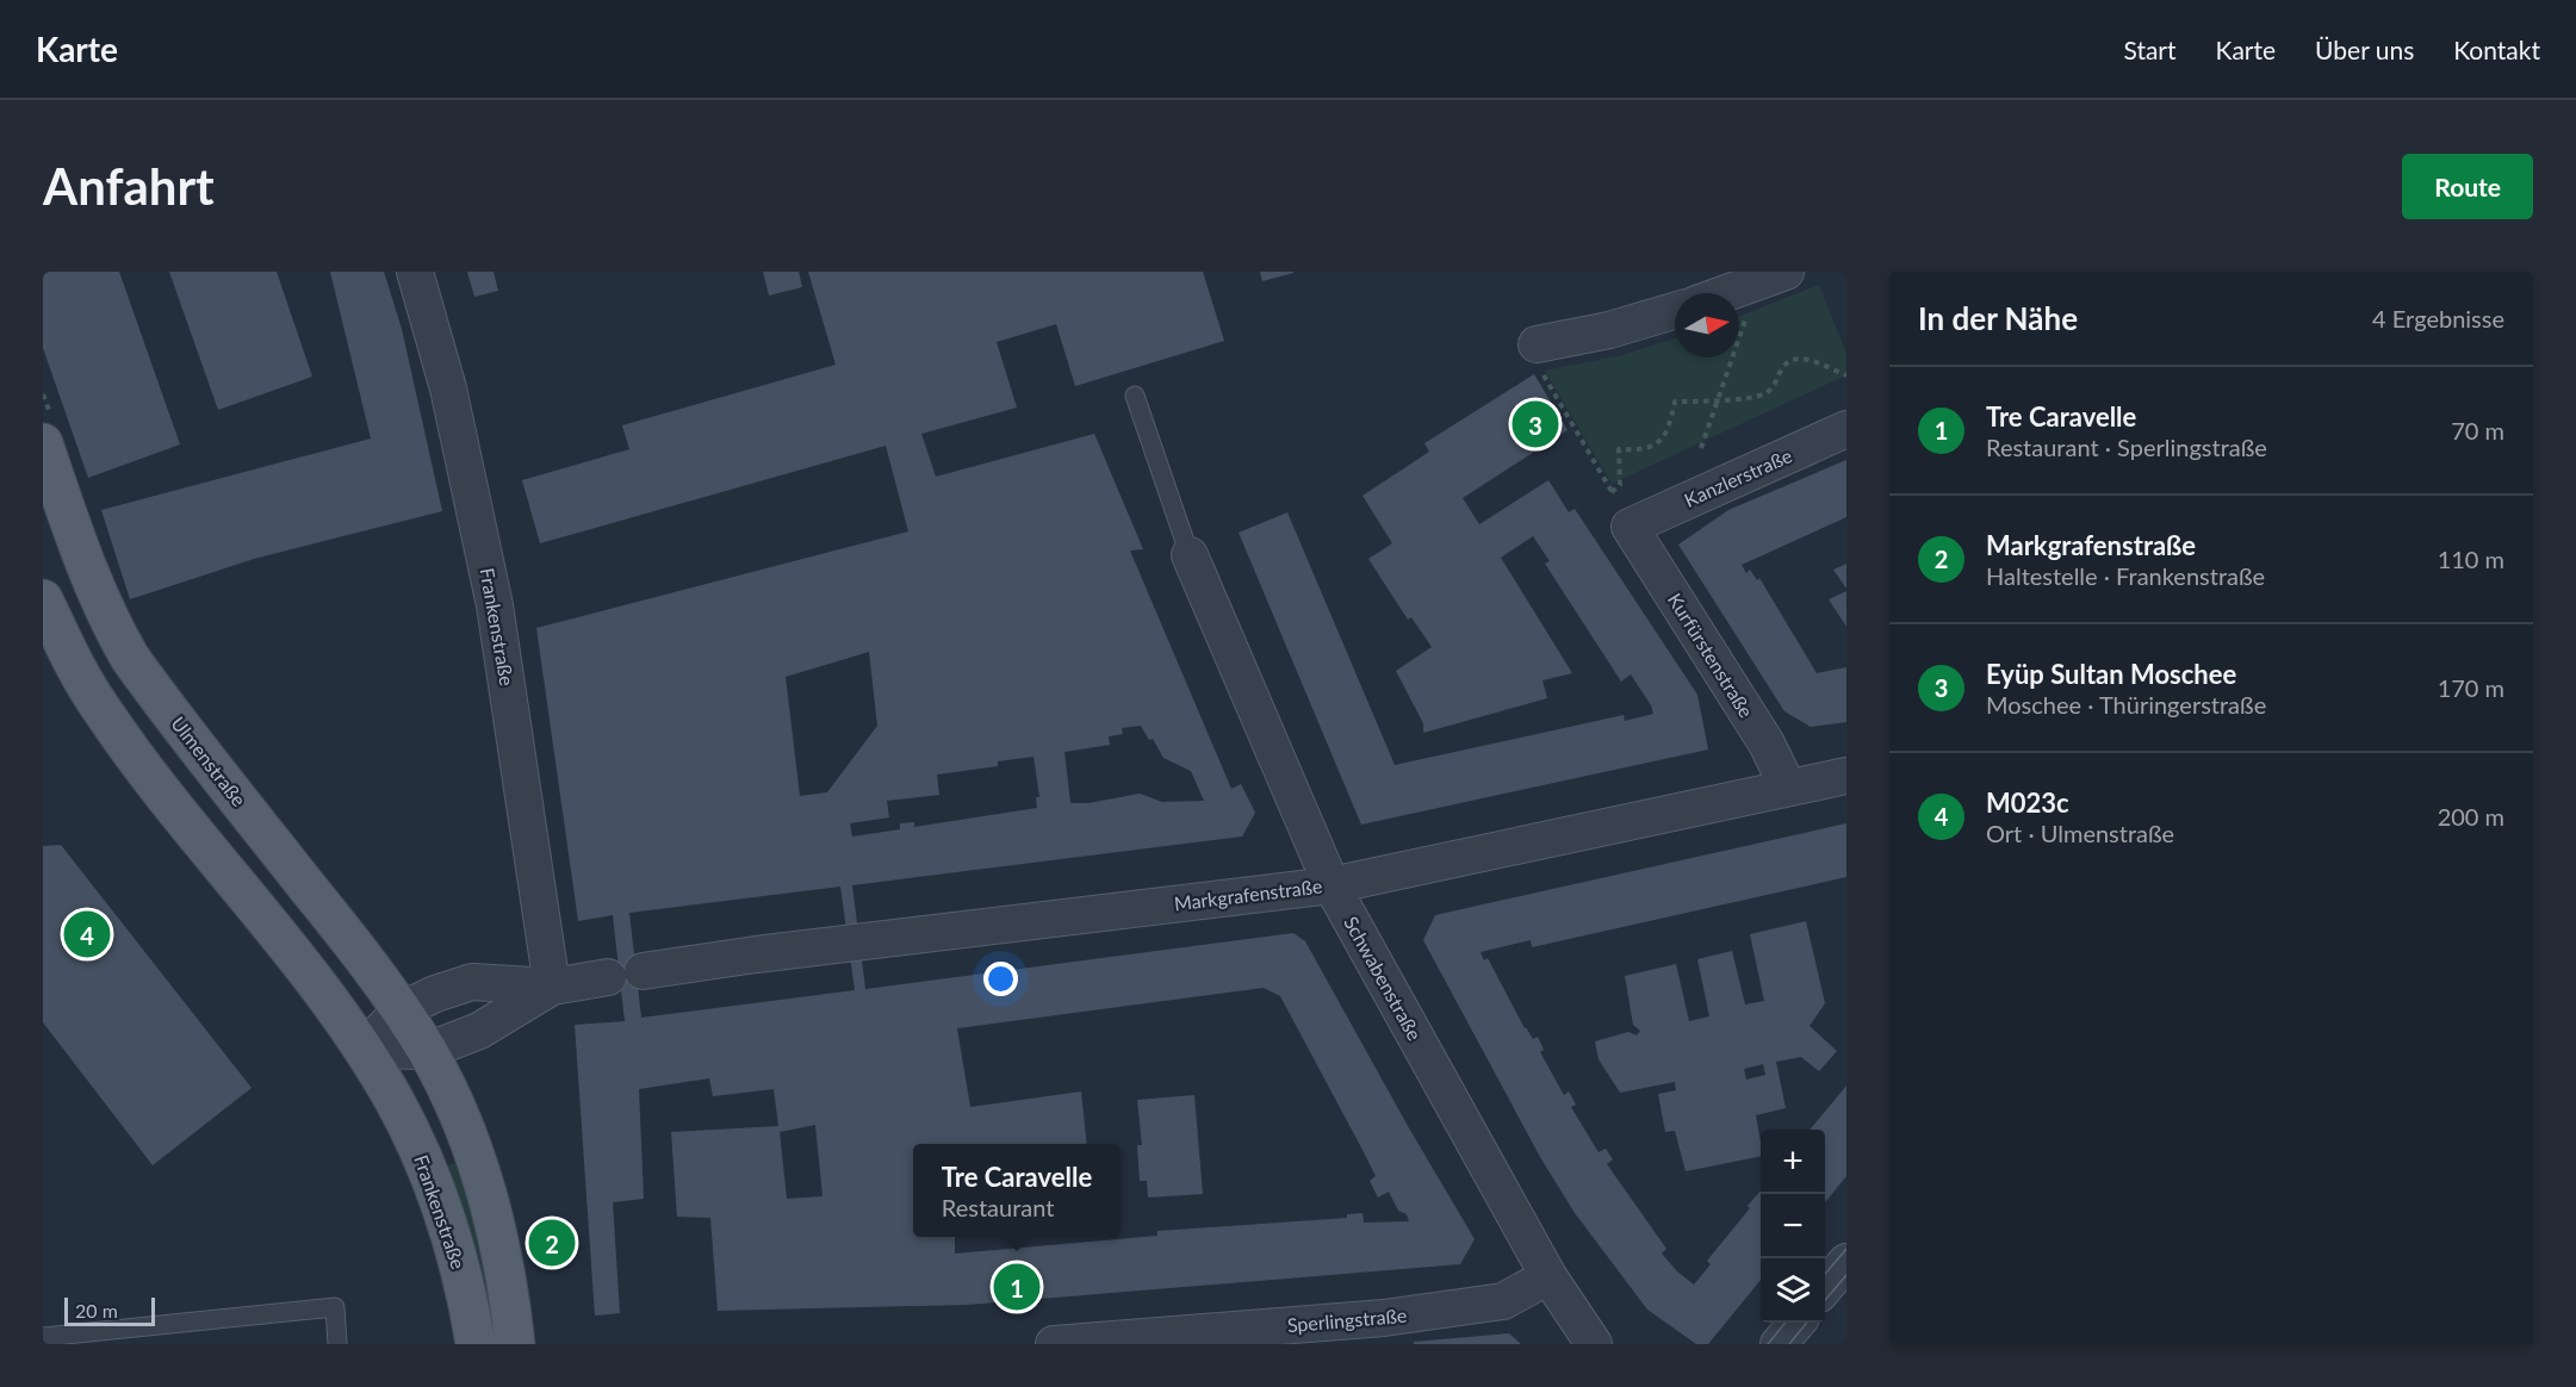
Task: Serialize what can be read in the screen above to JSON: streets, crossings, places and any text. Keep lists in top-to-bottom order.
{
  "streets": {
    "main road": ["Frankenstraße", "Ulmenstraße"],
    "street": [
      "Kanzlerstraße",
      "Kurfürstenstraße",
      "Markgrafenstraße",
      "Schwabenstraße",
      "Sperlingstraße"
    ]
  },
  "crossings": [
    ["Kanzlerstraße", "Kurfürstenstraße"],
    ["Kurfürstenstraße", "Markgrafenstraße"],
    ["Markgrafenstraße", "Schwabenstraße"],
    ["Schwabenstraße", "Sperlingstraße"]
  ],
  "scale_bar": "20 m",
  "north": "right",
  "page": {
    "header": "Karte",
    "nav": [
      "Start",
      "Karte",
      "Über uns",
      "Kontakt"
    ],
    "buttons": "Route",
    "title": "Anfahrt",
    "heading": ["In der Nähe", "4 Ergebnisse"],
    "list": [
      {
        "mark": "1",
        "name": "Tre Caravelle",
        "note": "Restaurant · Sperlingstraße",
        "value": "70 m"
      },
      {
        "mark": "2",
        "name": "Markgrafenstraße",
        "note": "Haltestelle · Frankenstraße",
        "value": "110 m"
      },
      {
        "mark": "3",
        "name": "Eyüp Sultan Moschee",
        "note": "Moschee · Thüringerstraße",
        "value": "170 m"
      },
      {
        "mark": "4",
        "name": "M023c",
        "note": "Ort · Ulmenstraße",
        "value": "200 m"
      }
    ],
    "pins": [
      "3",
      "4",
      "2",
      "1"
    ],
    "map_buttons": ["+", "−"],
    "popup": ["Tre Caravelle", "Restaurant"],
    "scale": "20 m"
  }
}
